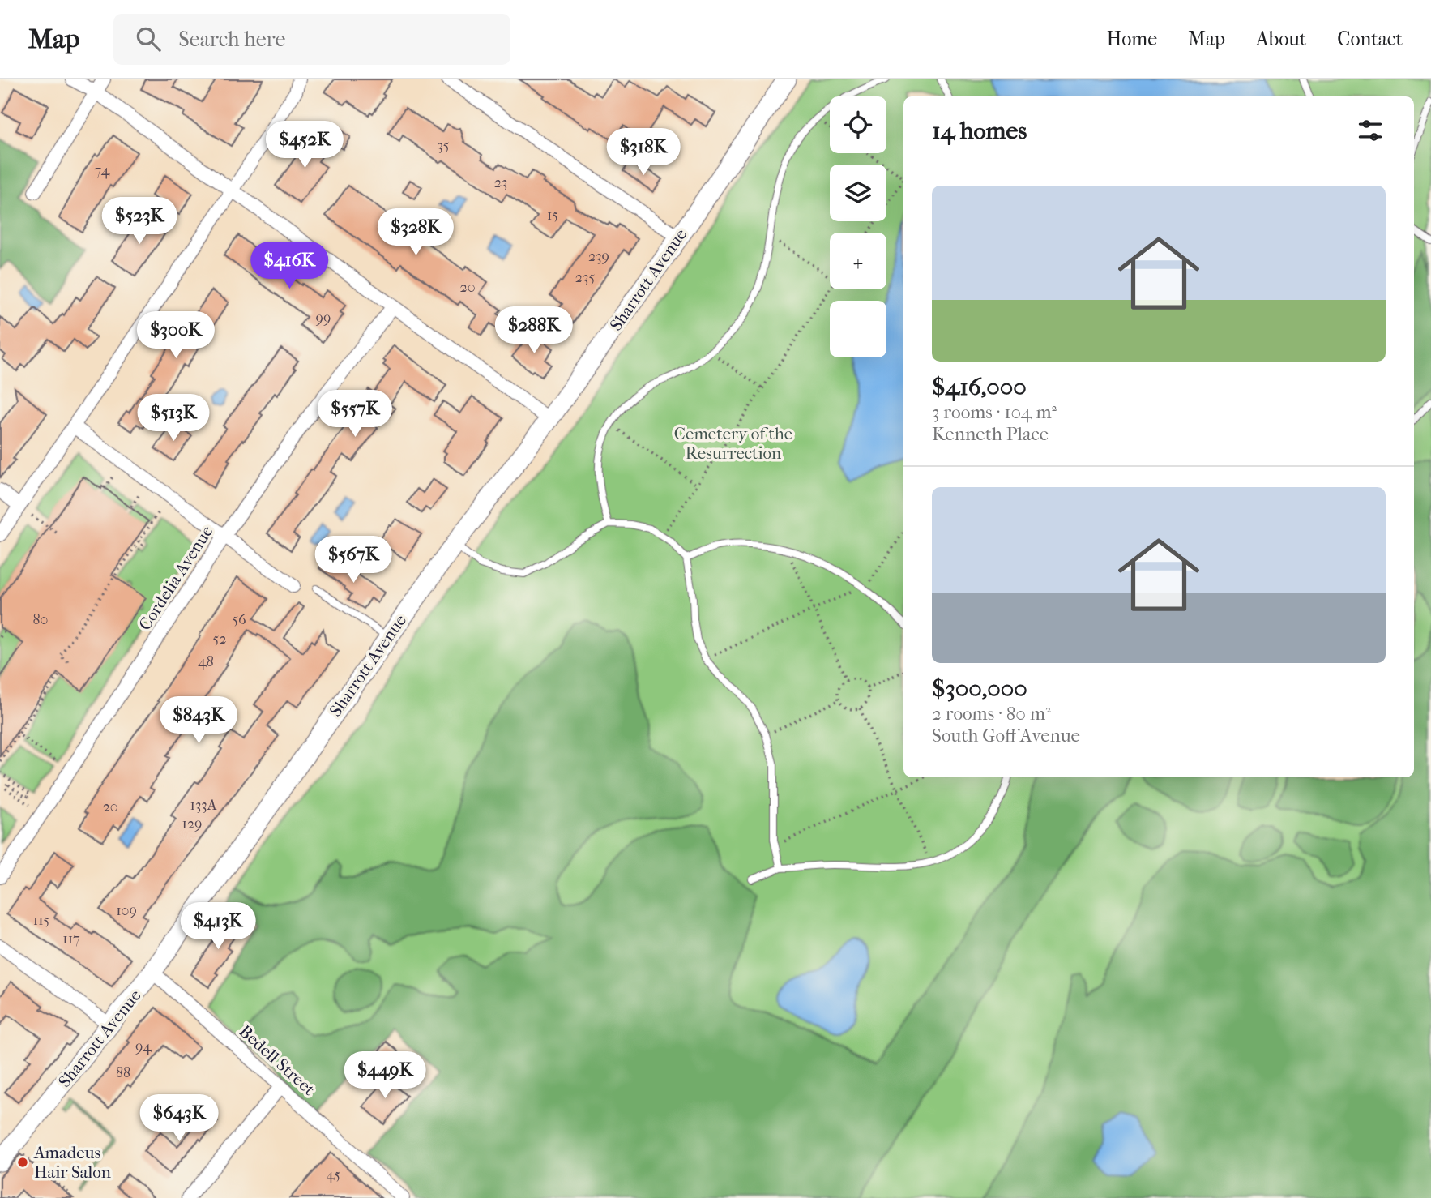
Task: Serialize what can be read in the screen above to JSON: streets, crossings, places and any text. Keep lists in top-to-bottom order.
{
  "streets": {
    "street": ["Sharrott Avenue", "Cordelia Avenue", "Bedell Street"]
  },
  "crossings": [
    ["Sharrott Avenue", "Bedell Street"]
  ],
  "parks": ["Cemetery of the Resurrection"],
  "places": ["Amadeus Hair Salon"],
  "house_numbers": [
    "35",
    "74",
    "23",
    "15",
    "239",
    "235",
    "20",
    "99",
    "80",
    "56",
    "52",
    "48",
    "133A",
    "20",
    "129",
    "109",
    "115",
    "117",
    "94",
    "88",
    "45"
  ],
  "page": {
    "header": "Map",
    "search": "Search here",
    "nav": [
      "Home",
      "Map",
      "About",
      "Contact"
    ],
    "map_buttons": ["+", "−"],
    "heading": "14 homes",
    "price": [
      "$452K",
      "$318K",
      "$523K",
      "$328K",
      "$416K",
      "$288K",
      "$300K",
      "$557K",
      "$513K",
      "$567K",
      "$843K",
      "$413K",
      "$449K",
      "$643K"
    ],
    "list": [
      {
        "name": "$416,000",
        "note": "3 rooms · 104 m² · Kenneth Place"
      },
      {
        "name": "$300,000",
        "note": "2 rooms · 80 m² · South Goff Avenue"
      }
    ]
  }
}
